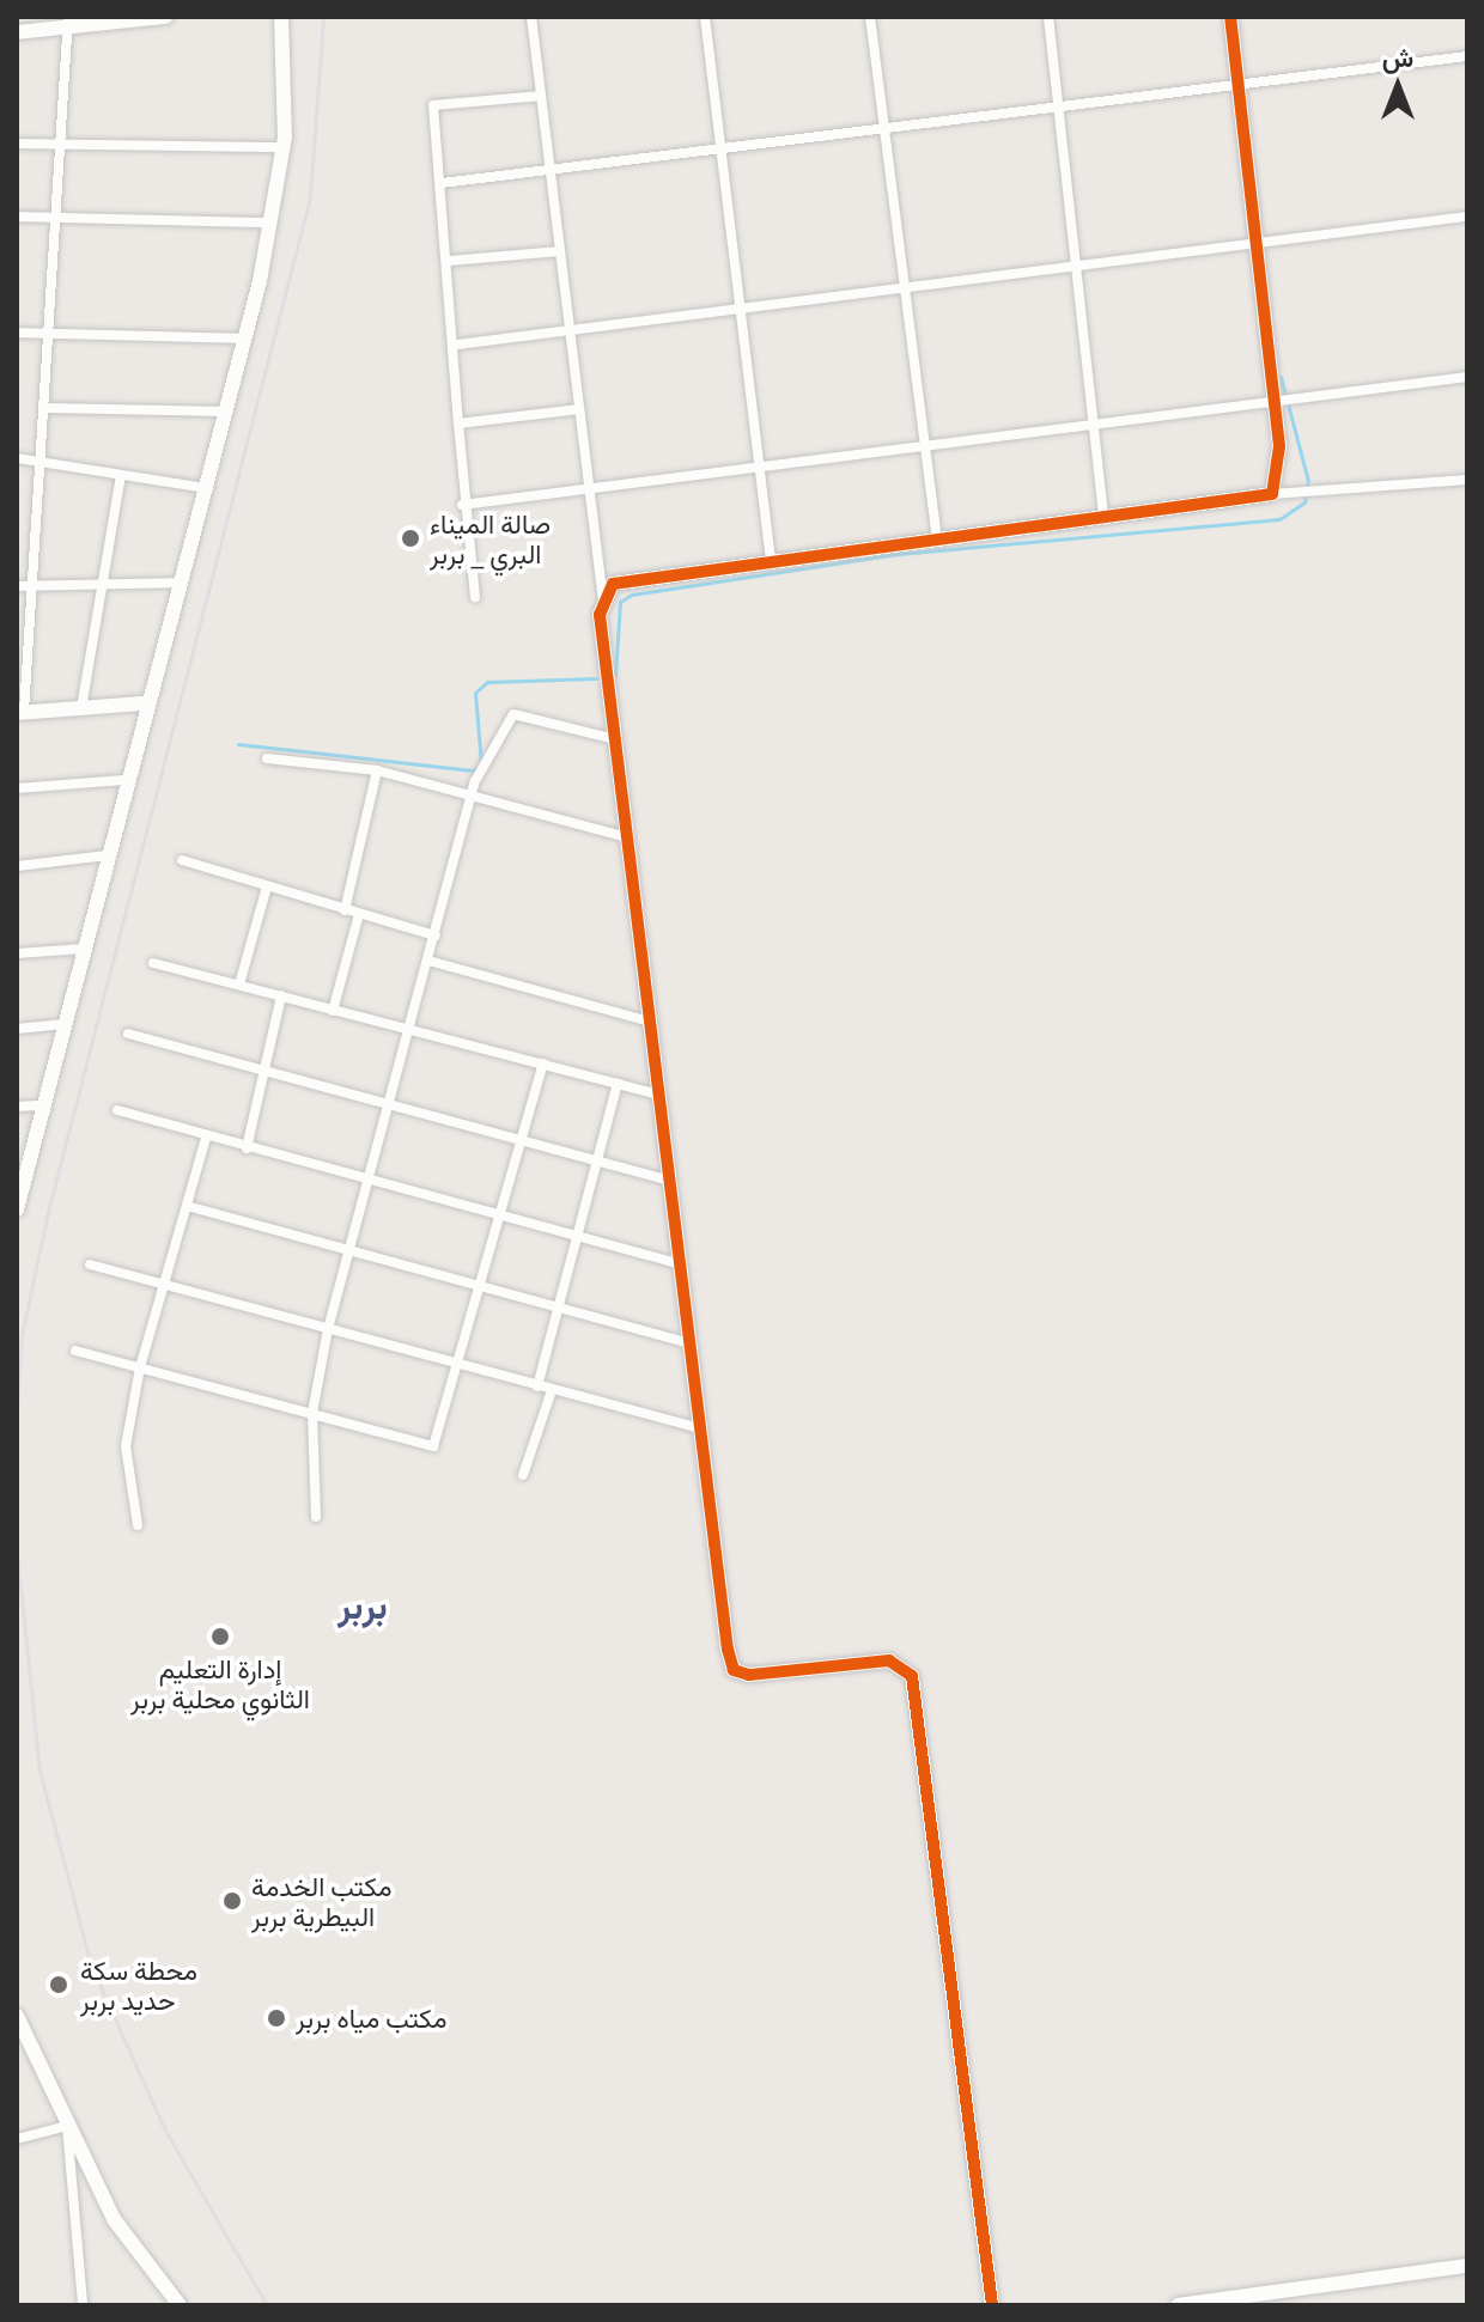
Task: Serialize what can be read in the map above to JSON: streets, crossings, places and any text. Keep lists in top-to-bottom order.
{
  "districts": ["بربر"],
  "places": [
    "صالة الميناء البري _ بربر",
    "إدارة التعليم الثانوي محلية بربر",
    "مكتب الخدمة البيطرية بربر",
    "محطة سكة حديد بربر",
    "مكتب مياه بربر"
  ],
  "north": "top"
}
